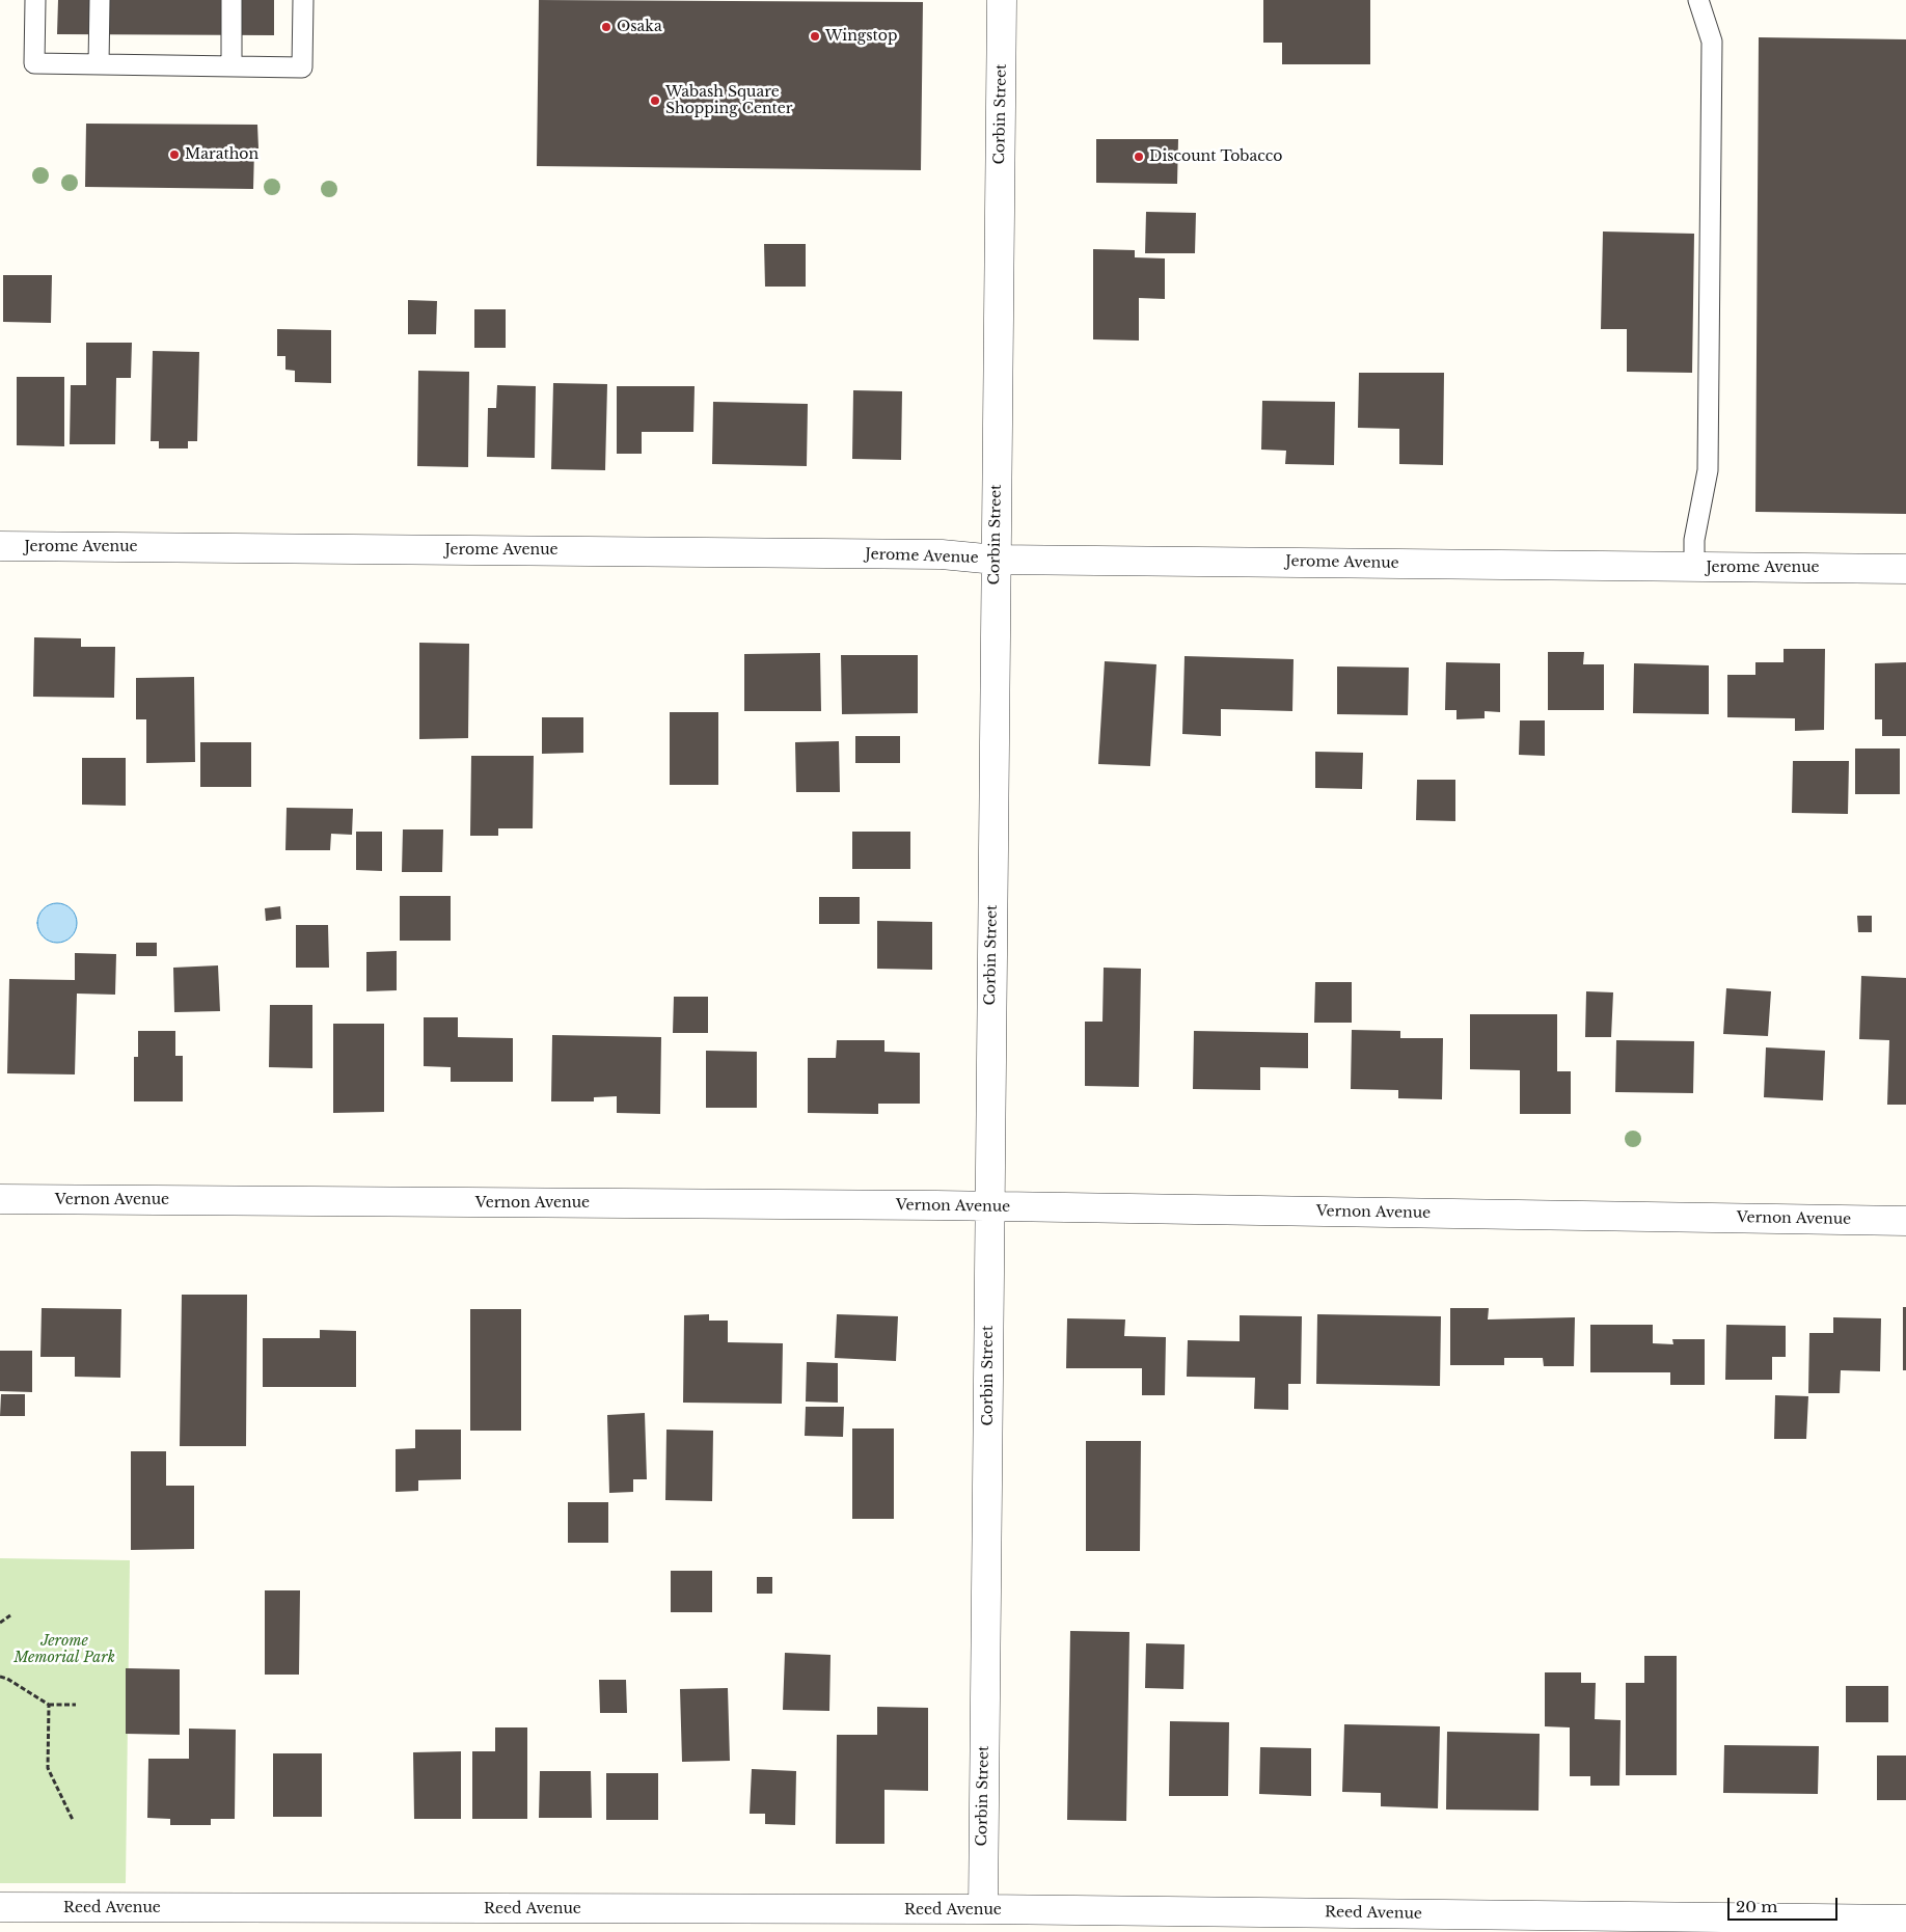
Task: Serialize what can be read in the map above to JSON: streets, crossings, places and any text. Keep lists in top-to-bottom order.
{
  "streets": {
    "street": [
      "Corbin Street",
      "Jerome Avenue",
      "Vernon Avenue",
      "Reed Avenue"
    ]
  },
  "crossings": [
    ["Corbin Street", "Jerome Avenue"],
    ["Corbin Street", "Vernon Avenue"],
    ["Corbin Street", "Reed Avenue"]
  ],
  "parks": ["Jerome Memorial Park"],
  "places": [
    "Osaka",
    "Wingstop",
    "Wabash Square Shopping Center",
    "Marathon",
    "Discount Tobacco"
  ],
  "scale_bar": "20 m"
}
